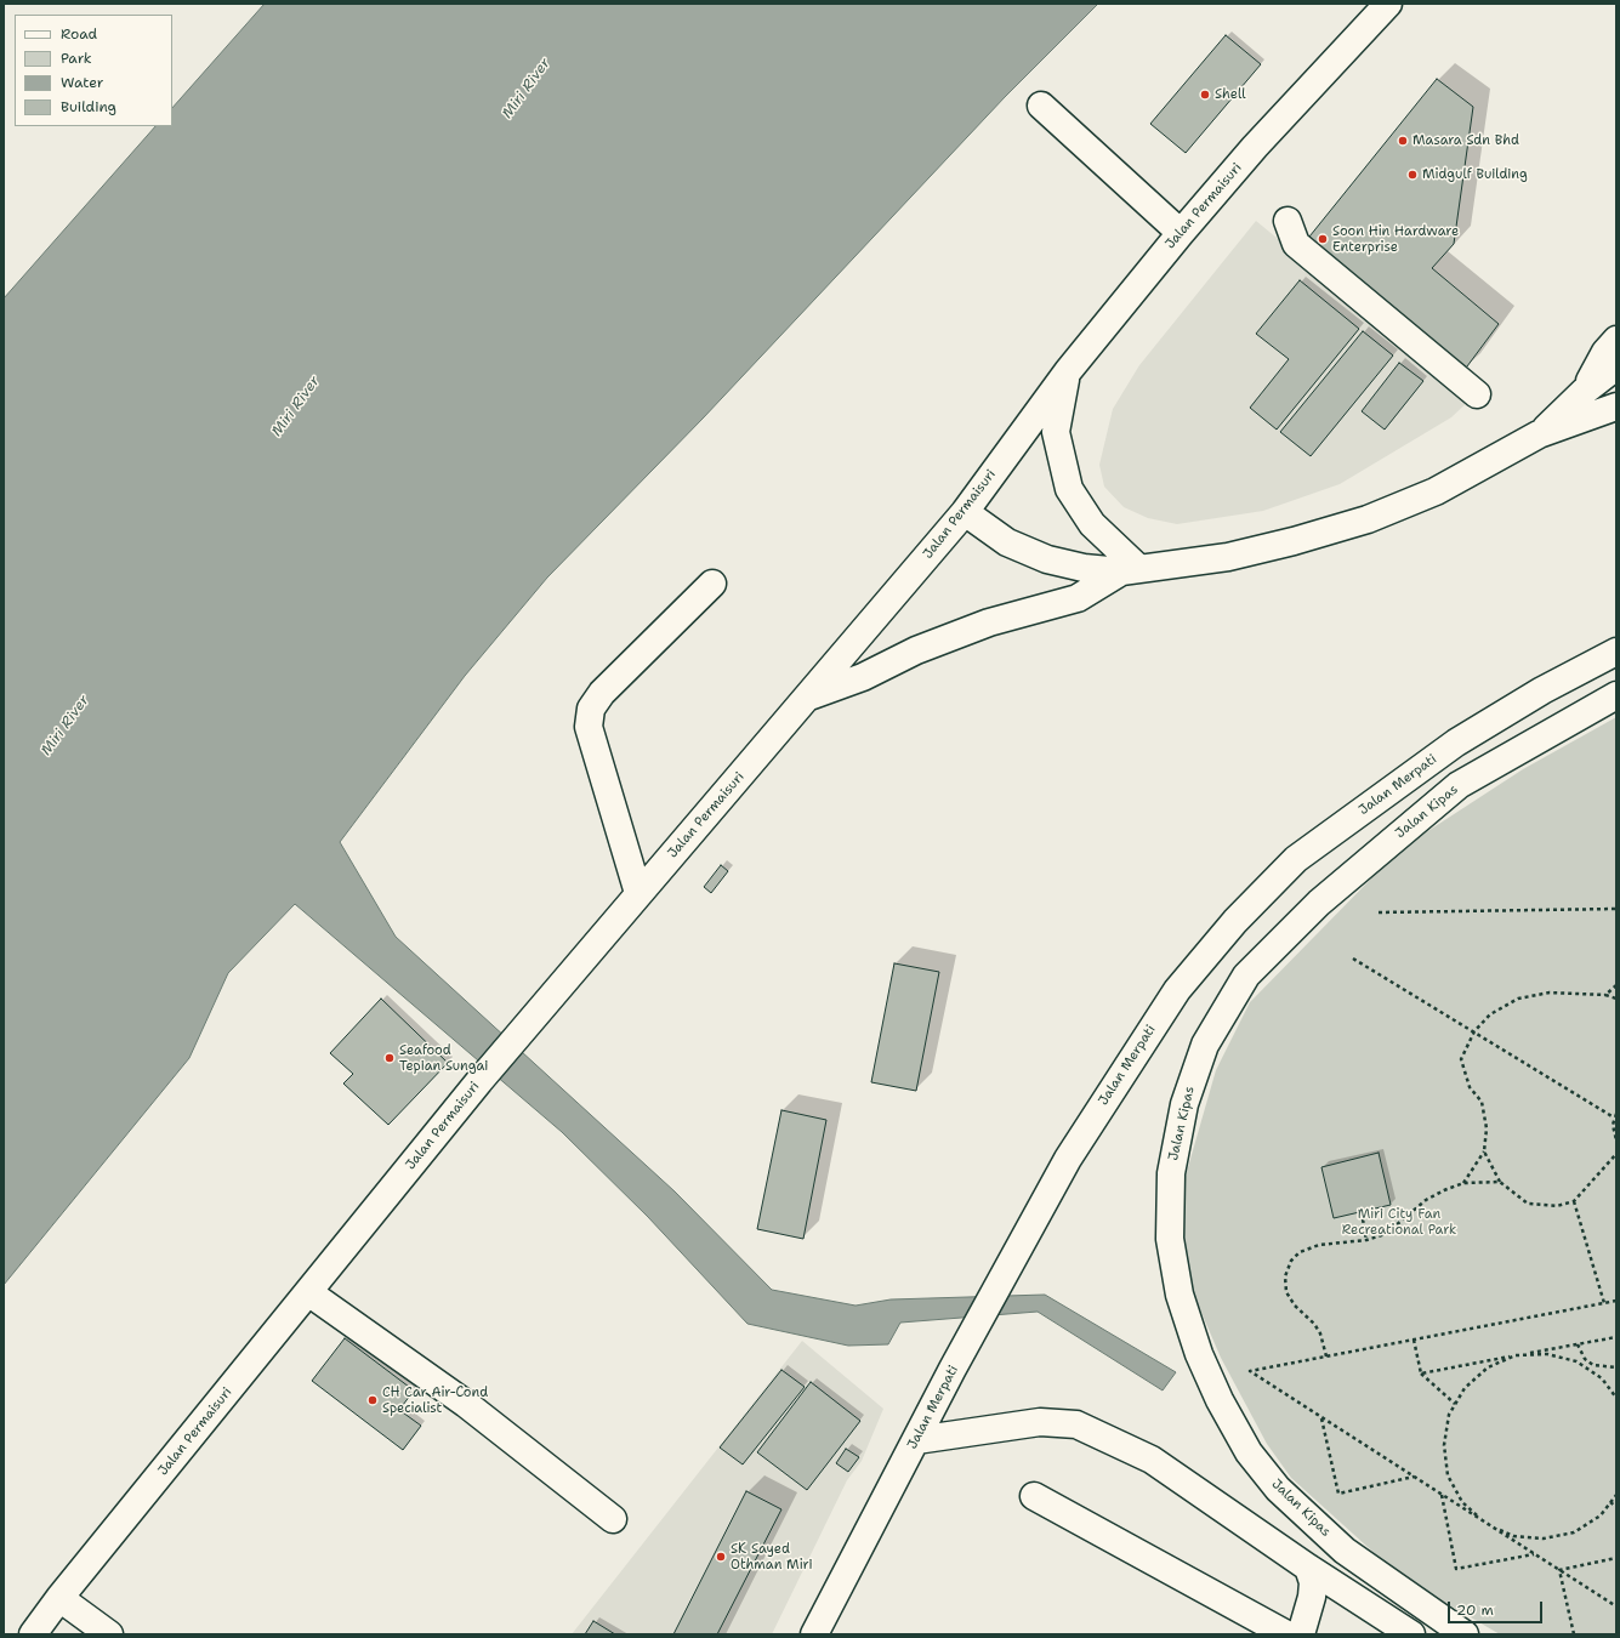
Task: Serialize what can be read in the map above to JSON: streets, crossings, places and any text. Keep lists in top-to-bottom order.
{
  "streets": {
    "street": ["Jalan Permaisuri", "Jalan Merpati", "Jalan Kipas"]
  },
  "water": ["Miri River"],
  "parks": ["Miri City Fan Recreational Park"],
  "places": [
    "Shell",
    "Masara Sdn Bhd",
    "Midgulf Building",
    "Soon Hin Hardware Enterprise",
    "Seafood Tepian Sungai",
    "CH Car Air-Cond Specialist",
    "SK Sayed Othman Miri"
  ],
  "legend": [
    "Road",
    "Park",
    "Water",
    "Building"
  ],
  "scale_bar": "20 m"
}
